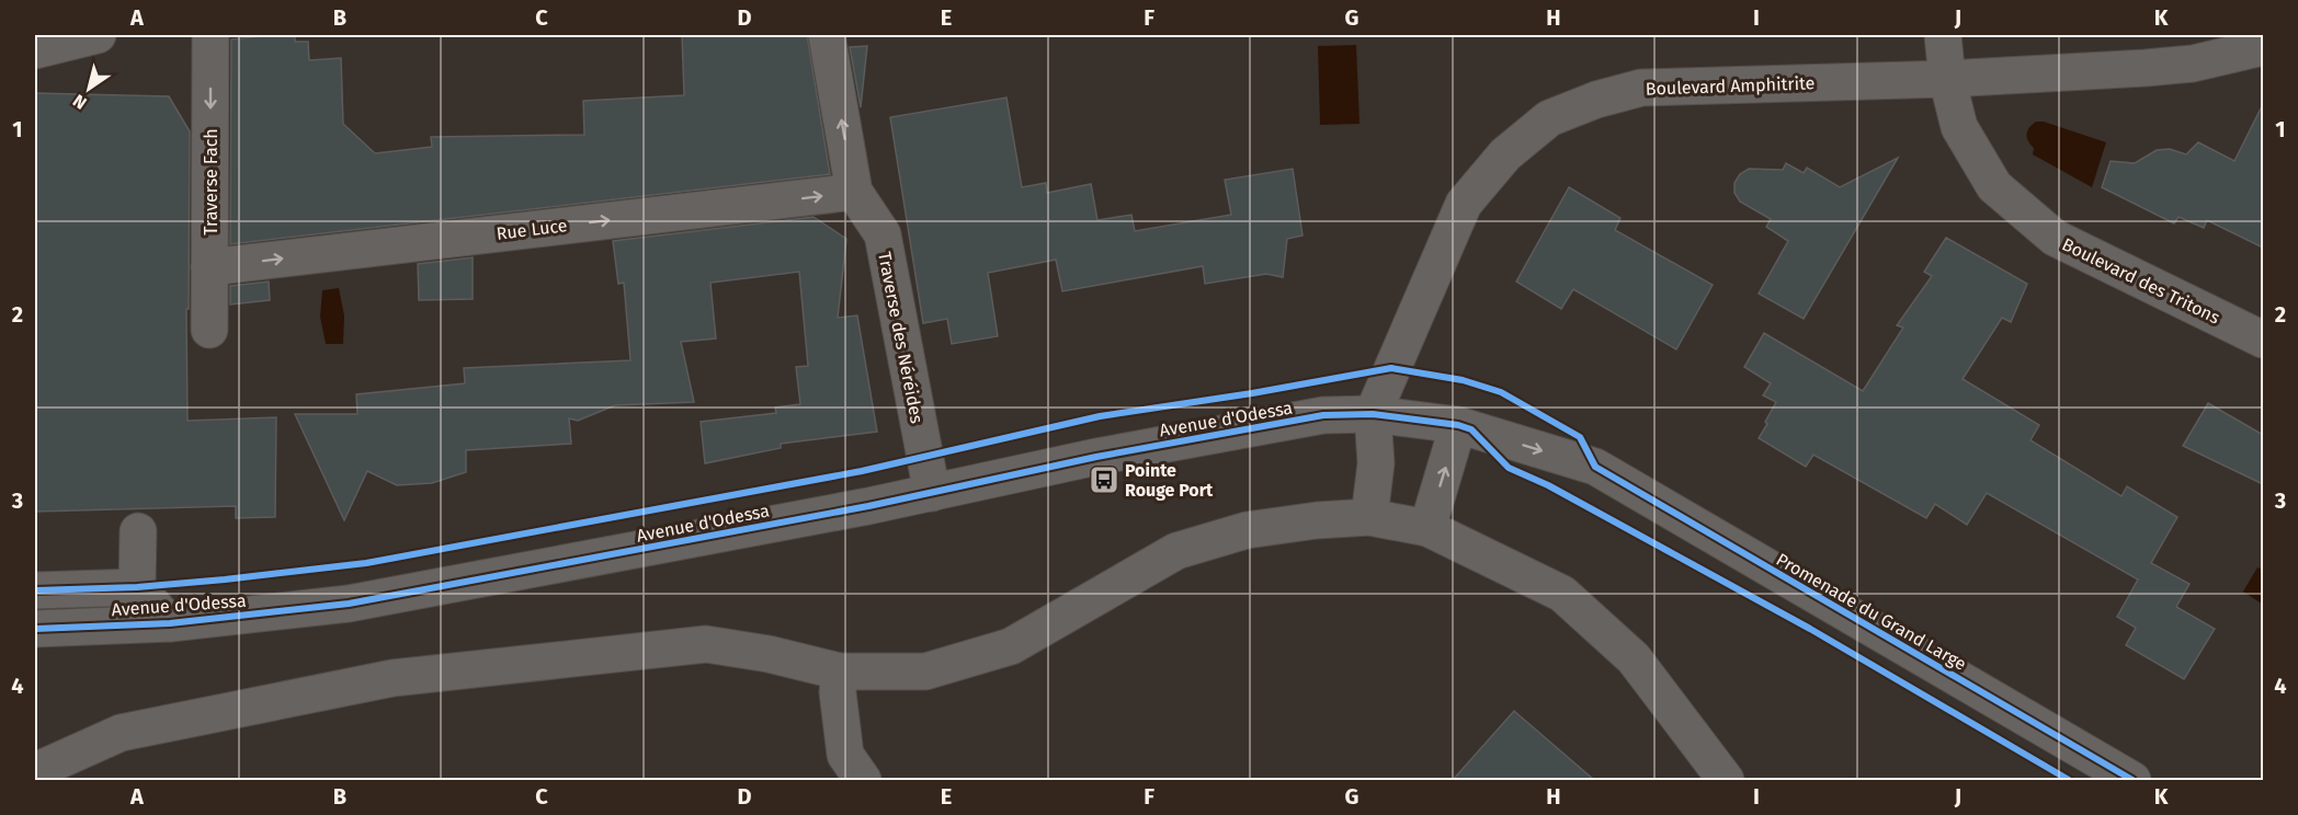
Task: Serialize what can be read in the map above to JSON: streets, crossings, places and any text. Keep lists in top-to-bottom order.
{
  "streets": {
    "street": [
      "Boulevard Amphitrite",
      "Traverse Fach",
      "Rue Luce",
      "Boulevard des Tritons",
      "Traverse des Néréides",
      "Avenue d'Odessa",
      "Promenade du Grand Large"
    ]
  },
  "crossings": [
    ["Boulevard Amphitrite", "Boulevard des Tritons"],
    ["Boulevard Amphitrite", "Avenue d'Odessa"],
    ["Boulevard Amphitrite", "Promenade du Grand Large"],
    ["Traverse Fach", "Rue Luce"],
    ["Rue Luce", "Traverse des Néréides"],
    ["Traverse des Néréides", "Avenue d'Odessa"],
    ["Avenue d'Odessa", "Promenade du Grand Large"]
  ],
  "one_way": ["Traverse Fach", "Rue Luce"],
  "places": {
    "bus stop": ["Pointe Rouge Port"]
  },
  "north": "bottom left",
  "grid": {
    "columns": [
      "A",
      "B",
      "C",
      "D",
      "E",
      "F",
      "G",
      "H",
      "I",
      "J",
      "K"
    ],
    "rows": [
      "1",
      "2",
      "3",
      "4"
    ]
  }
}
